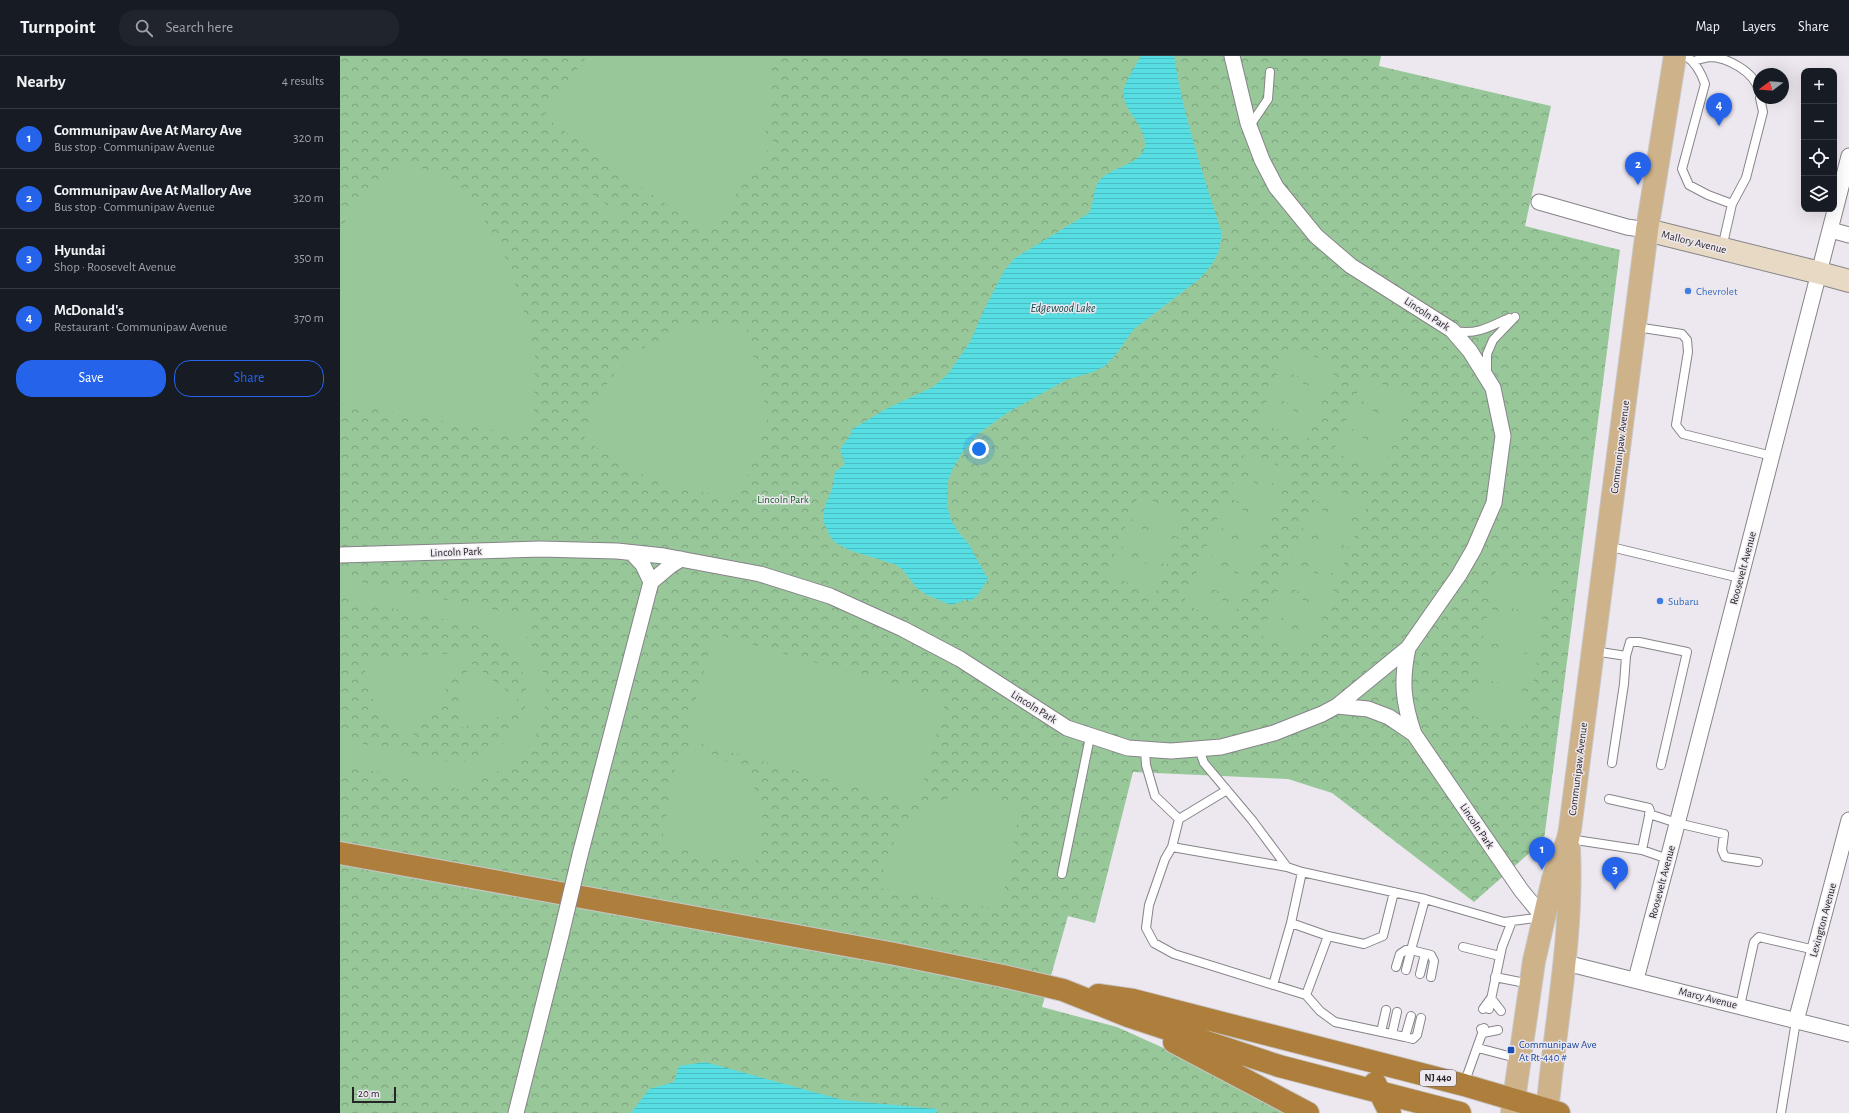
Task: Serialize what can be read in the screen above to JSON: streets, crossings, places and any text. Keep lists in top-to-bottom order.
{
  "streets": {
    "highway": ["NJ 440"],
    "main road": ["Communipaw Avenue"],
    "street": [
      "Mallory Avenue",
      "Lincoln Park",
      "Roosevelt Avenue",
      "Lexington Avenue",
      "Marcy Avenue"
    ]
  },
  "crossings": [
    ["Mallory Avenue", "Communipaw Avenue"],
    ["Mallory Avenue", "Roosevelt Avenue"],
    ["Lincoln Park", "Communipaw Avenue"],
    ["Communipaw Avenue", "Marcy Avenue"],
    ["Communipaw Avenue", "NJ 440"],
    ["Roosevelt Avenue", "Marcy Avenue"],
    ["Lexington Avenue", "Marcy Avenue"]
  ],
  "water": ["Edgewood Lake"],
  "parks": ["Lincoln Park"],
  "places": {
    "other": ["Chevrolet", "Subaru"],
    "transit": ["Communipaw Ave At Rt-440 #"]
  },
  "scale_bar": "20 m",
  "north": "left",
  "page": {
    "header": "Turnpoint",
    "search": "Search here",
    "nav": ["Map", "Layers", "Share"],
    "heading": ["Nearby", "4 results"],
    "map_buttons": ["+", "−"],
    "pins": [
      "4",
      "2",
      "1",
      "3"
    ],
    "list": [
      {
        "mark": "1",
        "name": "Communipaw Ave At Marcy Ave",
        "note": "Bus stop · Communipaw Avenue",
        "value": "320 m"
      },
      {
        "mark": "2",
        "name": "Communipaw Ave At Mallory Ave",
        "note": "Bus stop · Communipaw Avenue",
        "value": "320 m"
      },
      {
        "mark": "3",
        "name": "Hyundai",
        "note": "Shop · Roosevelt Avenue",
        "value": "350 m"
      },
      {
        "mark": "4",
        "name": "McDonald's",
        "note": "Restaurant · Communipaw Avenue",
        "value": "370 m"
      }
    ],
    "buttons": ["Save", "Share"],
    "scale": "20 m"
  }
}
